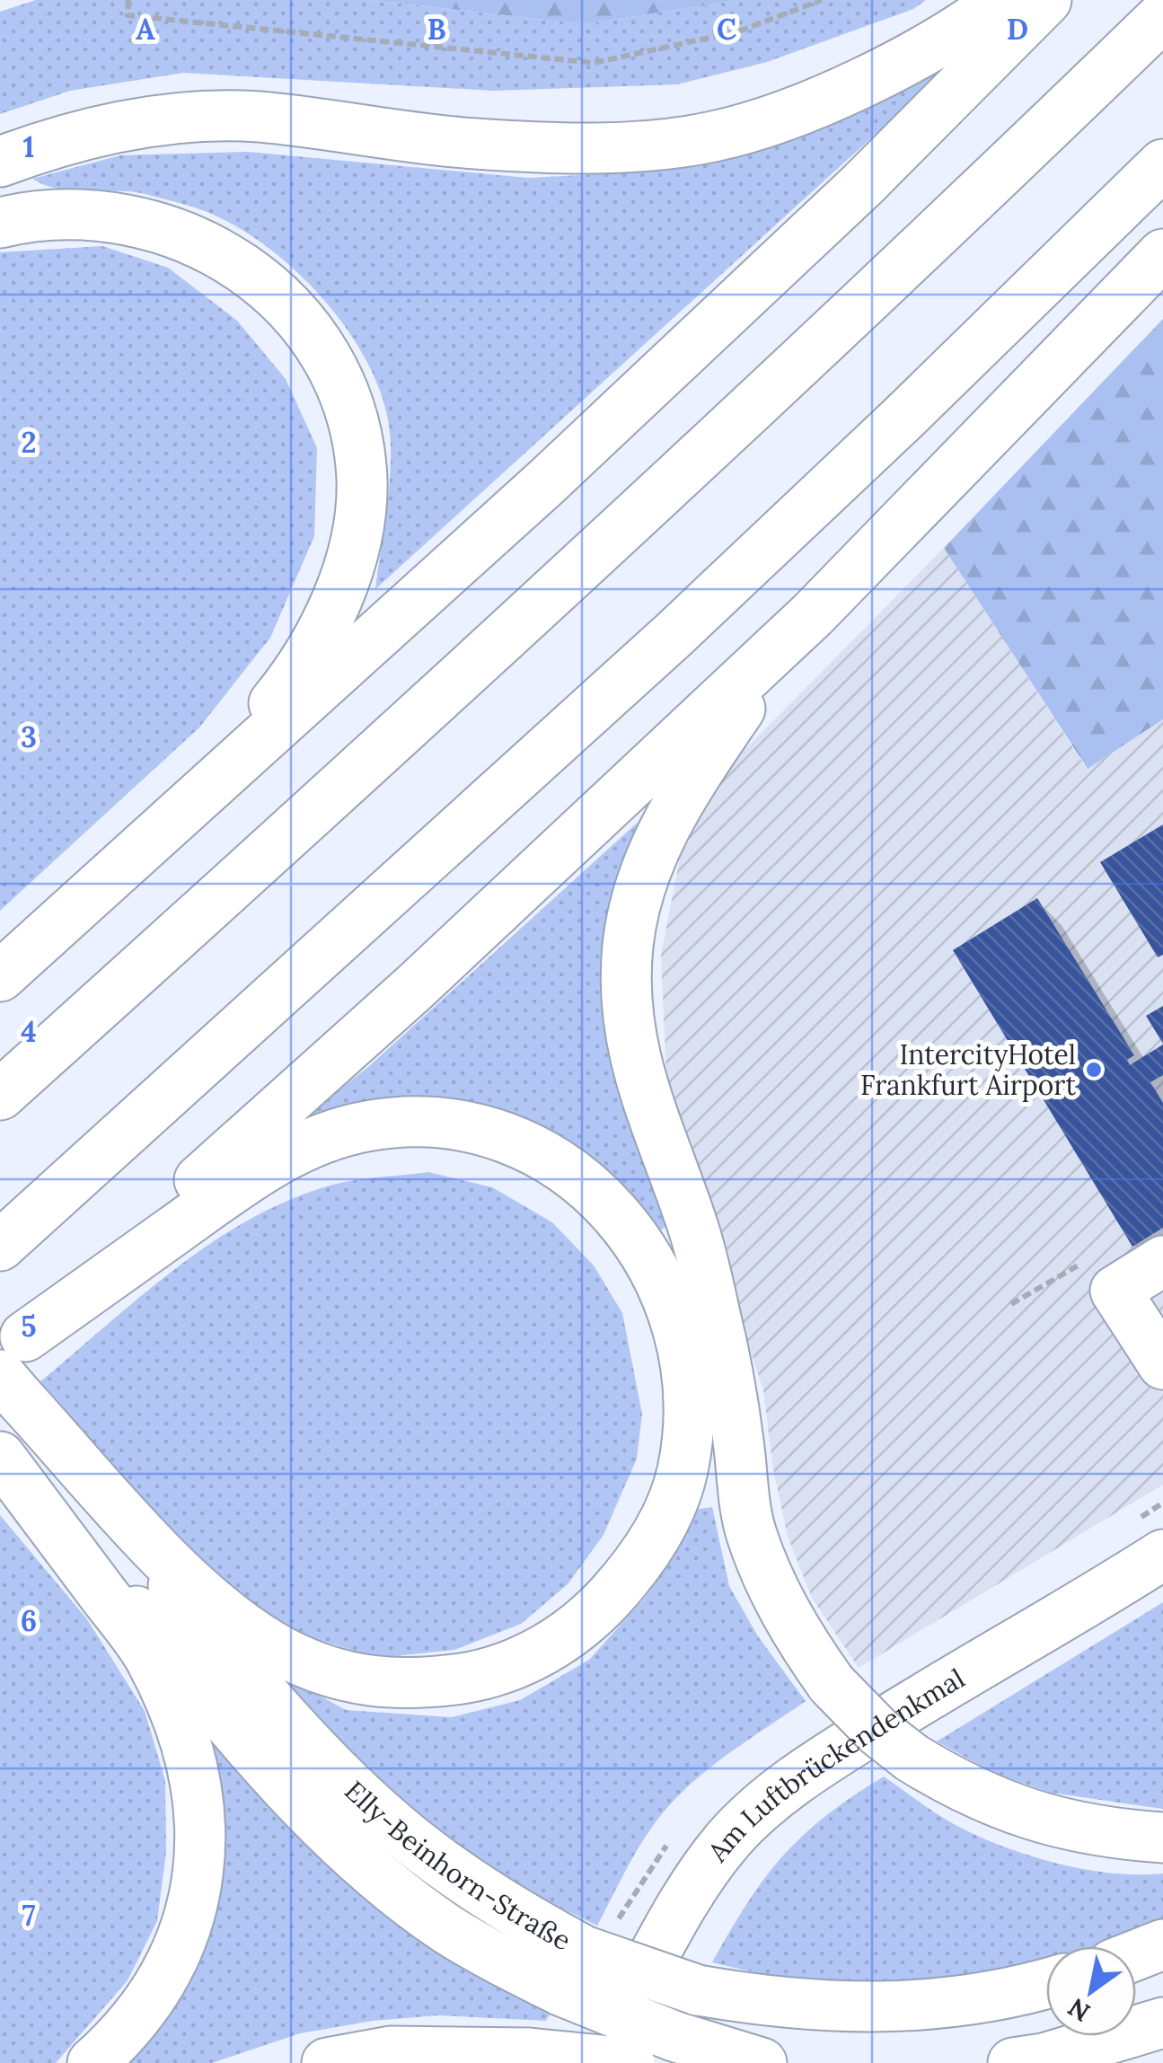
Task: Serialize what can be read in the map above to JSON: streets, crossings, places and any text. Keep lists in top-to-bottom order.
{
  "streets": {
    "main road": ["Am Luftbrückendenkmal", "Elly-Beinhorn-Straße"]
  },
  "places": ["IntercityHotel Frankfurt Airport"],
  "north": "bottom left",
  "grid": {
    "columns": [
      "A",
      "B",
      "C",
      "D"
    ],
    "rows": [
      "1",
      "2",
      "3",
      "4",
      "5",
      "6",
      "7"
    ]
  }
}
